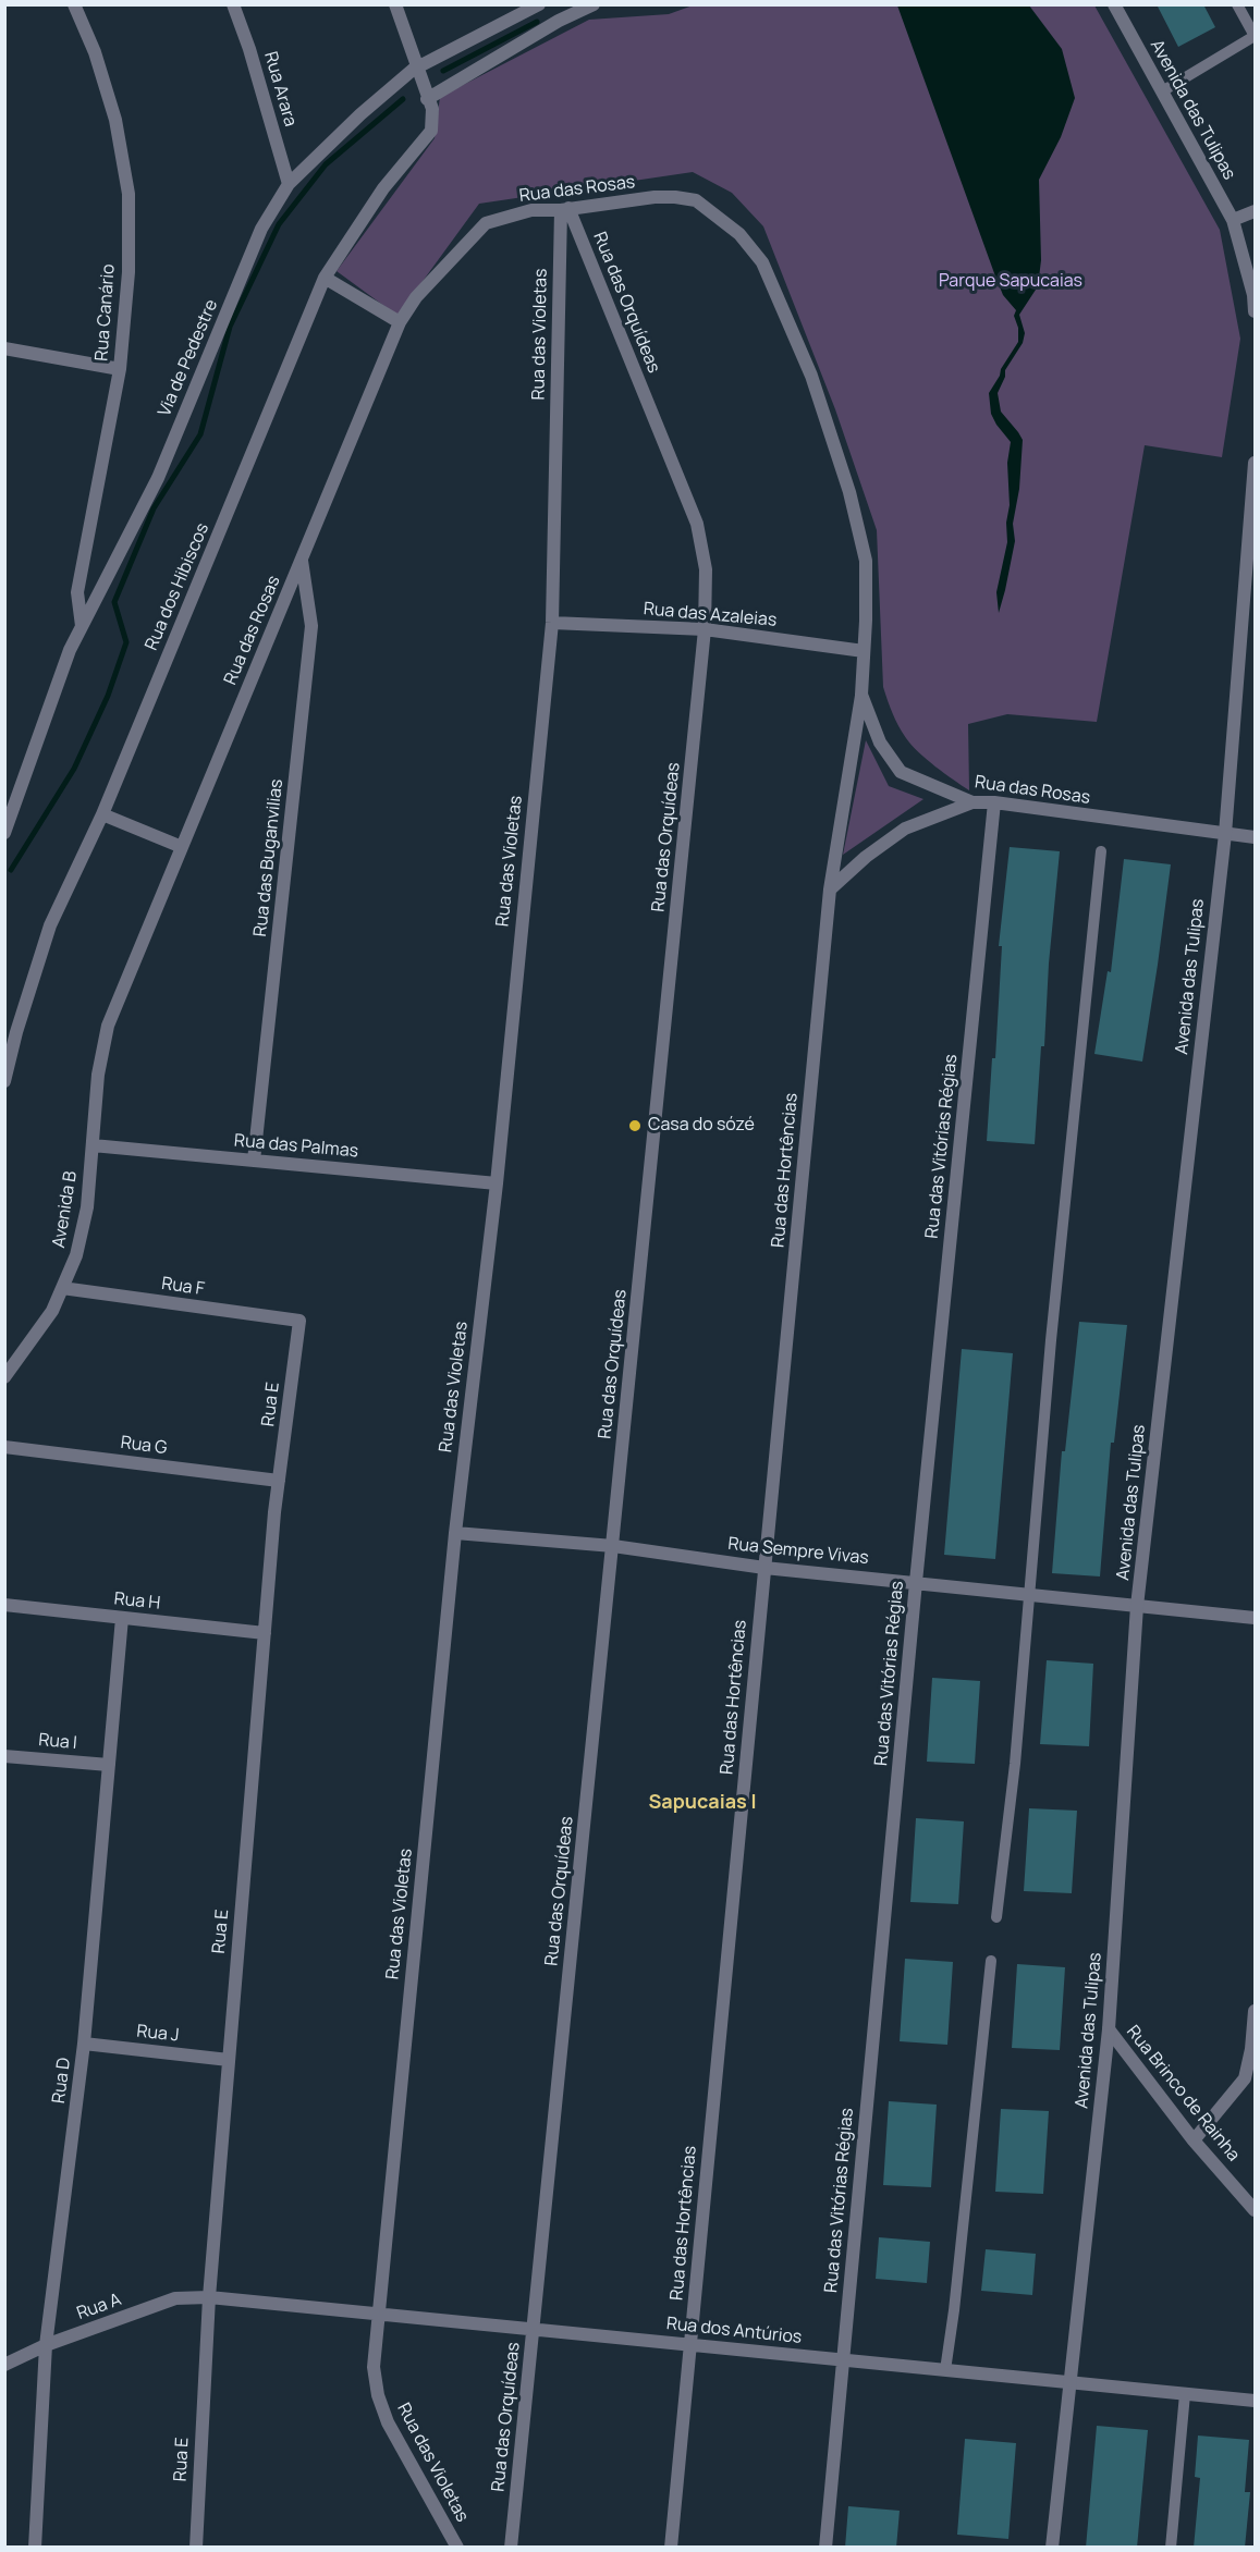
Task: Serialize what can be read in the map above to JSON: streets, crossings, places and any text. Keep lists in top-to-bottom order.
{
  "streets": {
    "street": [
      "Rua Arara",
      "Avenida das Tulipas",
      "Rua das Rosas",
      "Rua das Orquídeas",
      "Rua Canário",
      "Rua das Violetas",
      "Via de Pedestre",
      "Rua dos Hibiscos",
      "Rua das Azaleias",
      "Rua das Buganvilias",
      "Rua das Palmas",
      "Rua das Vitórias Régias",
      "Rua das Hortências",
      "Avenida B",
      "Rua F",
      "Rua E",
      "Rua G",
      "Rua Sempre Vivas",
      "Rua H",
      "Rua I",
      "Rua J",
      "Rua D",
      "Rua Brinco de Rainha",
      "Rua A",
      "Rua dos Antúrios"
    ]
  },
  "crossings": [
    ["Rua Arara", "Via de Pedestre"],
    ["Avenida das Tulipas", "Rua das Rosas"],
    ["Avenida das Tulipas", "Rua Sempre Vivas"],
    ["Avenida das Tulipas", "Rua Brinco de Rainha"],
    ["Avenida das Tulipas", "Rua dos Antúrios"],
    ["Rua das Rosas", "Rua das Orquídeas"],
    ["Rua das Rosas", "Rua das Violetas"],
    ["Rua das Rosas", "Rua das Azaleias"],
    ["Rua das Rosas", "Rua das Buganvilias"],
    ["Rua das Rosas", "Rua das Palmas"],
    ["Rua das Rosas", "Rua das Vitórias Régias"],
    ["Rua das Rosas", "Rua das Hortências"],
    ["Rua das Rosas", "Avenida B"],
    ["Rua das Orquídeas", "Rua das Violetas"],
    ["Rua das Orquídeas", "Rua das Azaleias"],
    ["Rua das Orquídeas", "Rua Sempre Vivas"],
    ["Rua das Orquídeas", "Rua dos Antúrios"],
    ["Rua Canário", "Via de Pedestre"],
    ["Rua das Violetas", "Rua das Azaleias"],
    ["Rua das Violetas", "Rua das Palmas"],
    ["Rua das Violetas", "Rua Sempre Vivas"],
    ["Rua das Violetas", "Rua dos Antúrios"],
    ["Rua das Buganvilias", "Rua das Palmas"],
    ["Rua das Palmas", "Avenida B"],
    ["Rua das Vitórias Régias", "Rua Sempre Vivas"],
    ["Rua das Vitórias Régias", "Rua dos Antúrios"],
    ["Rua das Hortências", "Rua Sempre Vivas"],
    ["Rua das Hortências", "Rua dos Antúrios"],
    ["Avenida B", "Rua F"],
    ["Rua F", "Rua E"],
    ["Rua E", "Rua G"],
    ["Rua E", "Rua H"],
    ["Rua E", "Rua J"],
    ["Rua E", "Rua A"],
    ["Rua E", "Rua dos Antúrios"],
    ["Rua H", "Rua D"],
    ["Rua I", "Rua D"],
    ["Rua J", "Rua D"],
    ["Rua D", "Rua A"],
    ["Rua A", "Rua dos Antúrios"]
  ],
  "districts": ["Sapucaias I"],
  "parks": ["Parque Sapucaias"],
  "places": ["Casa do sózé"]
}
